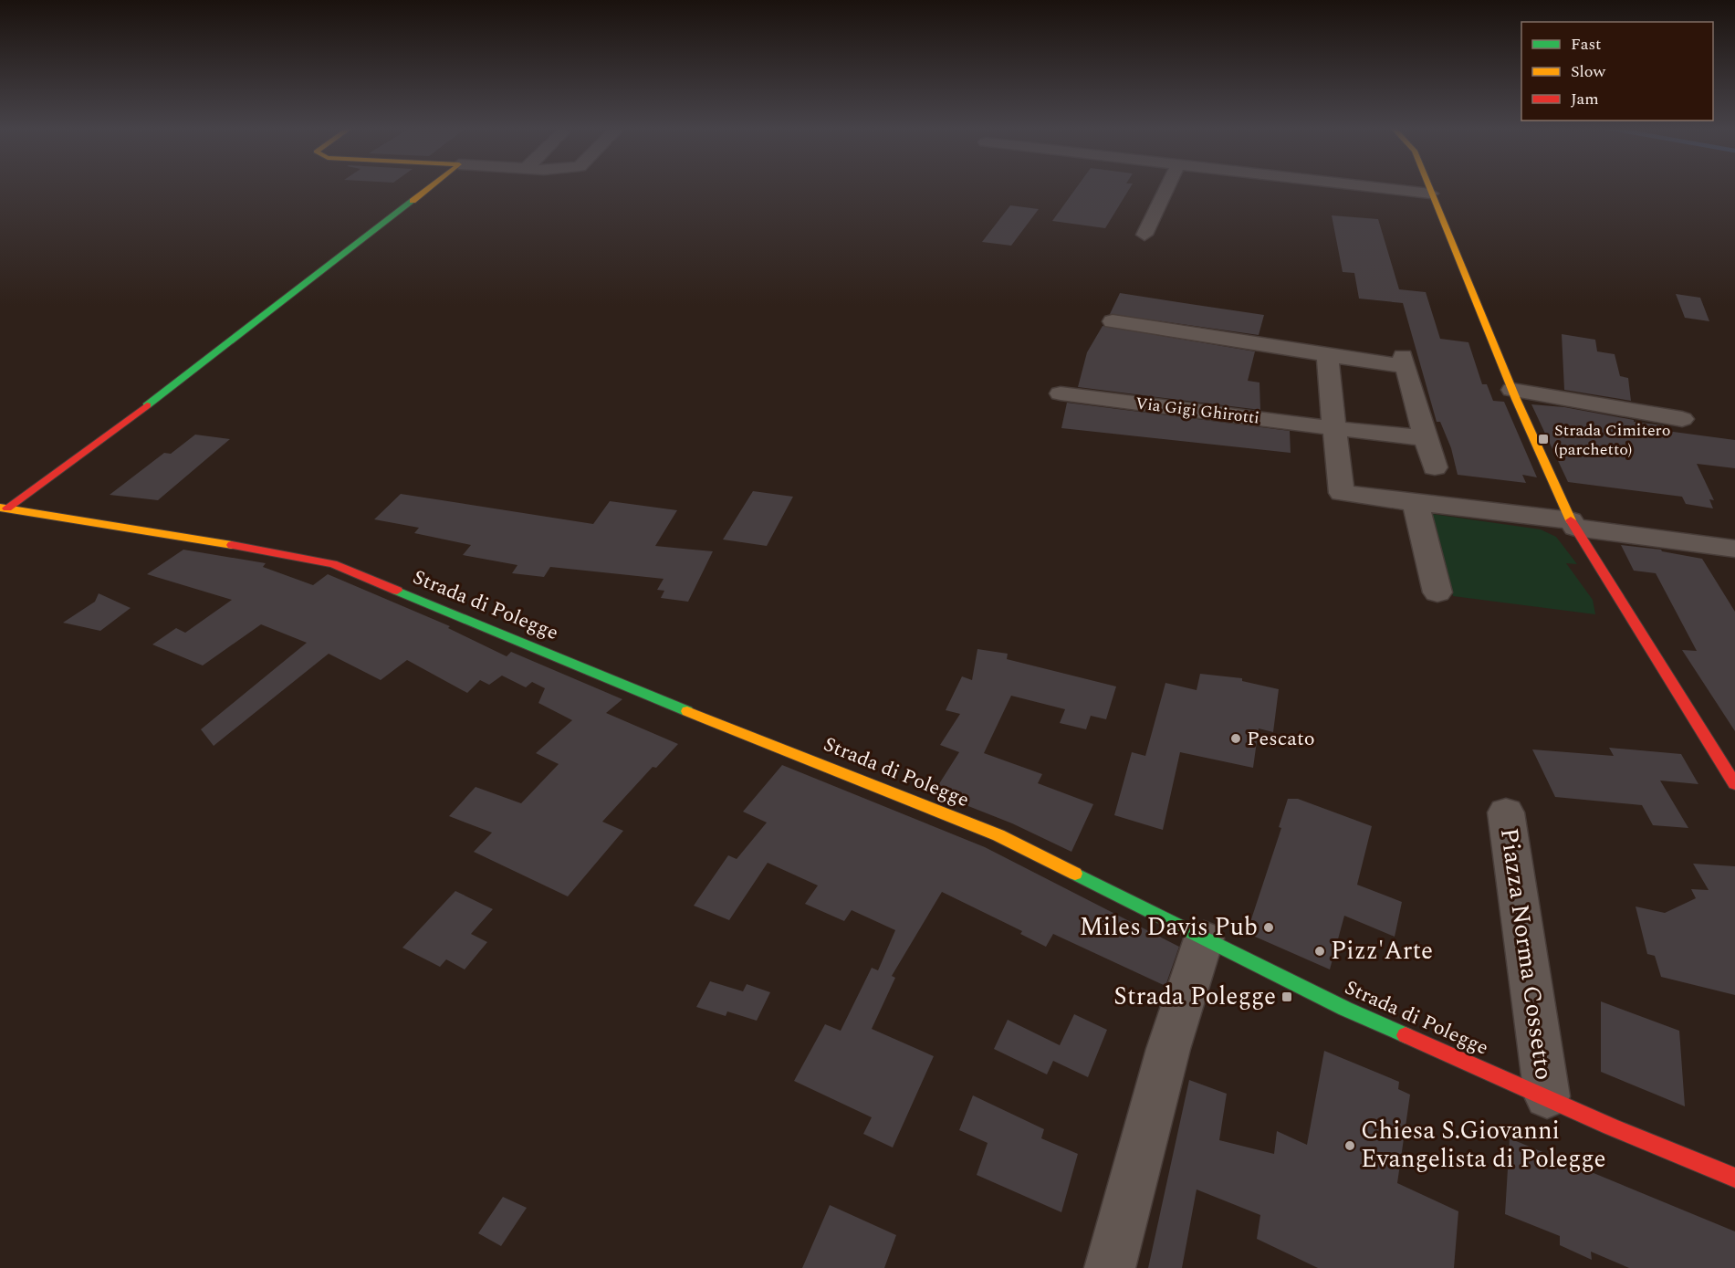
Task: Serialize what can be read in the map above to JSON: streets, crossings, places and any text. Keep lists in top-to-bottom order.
{
  "streets": {
    "street": ["Via Gigi Ghirotti", "Strada di Polegge", "Piazza Norma Cossetto"]
  },
  "crossings": [
    ["Strada di Polegge", "Piazza Norma Cossetto"]
  ],
  "places": {
    "transit": ["Strada Cimitero (parchetto)", "Strada Polegge"],
    "other": [
      "Pescato",
      "Miles Davis Pub",
      "Pizz'Arte",
      "Chiesa S.Giovanni Evangelista di Polegge"
    ]
  },
  "legend": ["Fast", "Slow", "Jam"]
}
